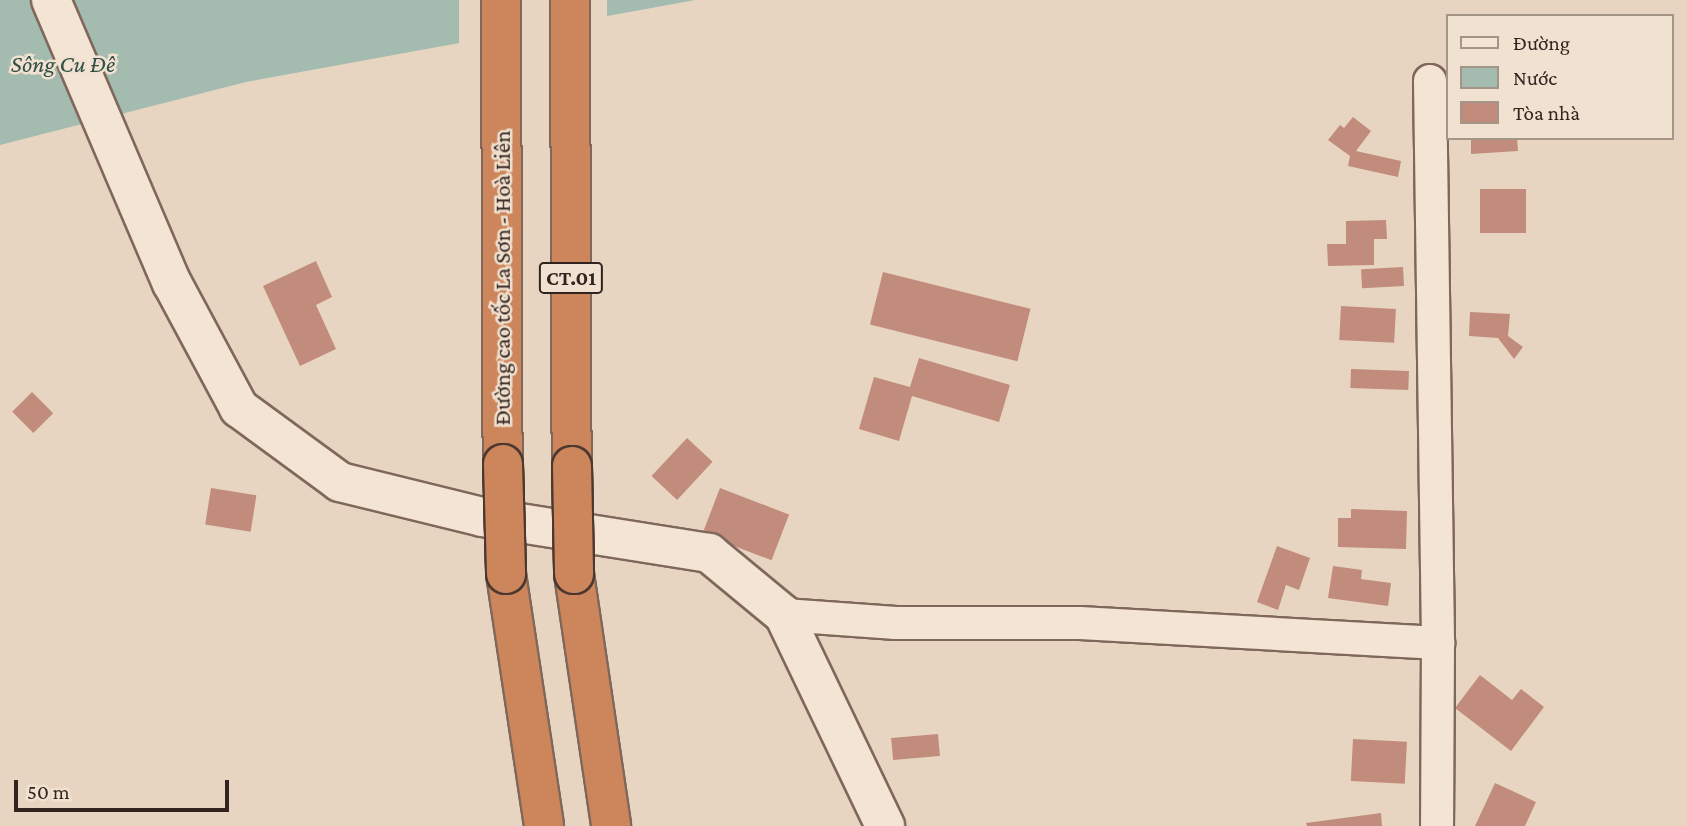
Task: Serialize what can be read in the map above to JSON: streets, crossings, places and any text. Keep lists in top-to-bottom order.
{
  "streets": {
    "highway": ["Đường cao tốc La Sơn - Hoà Liên", "CT.01"]
  },
  "water": ["Sông Cu Đê"],
  "legend": ["Đường", "Nước", "Tòa nhà"],
  "scale_bar": "50 m"
}
